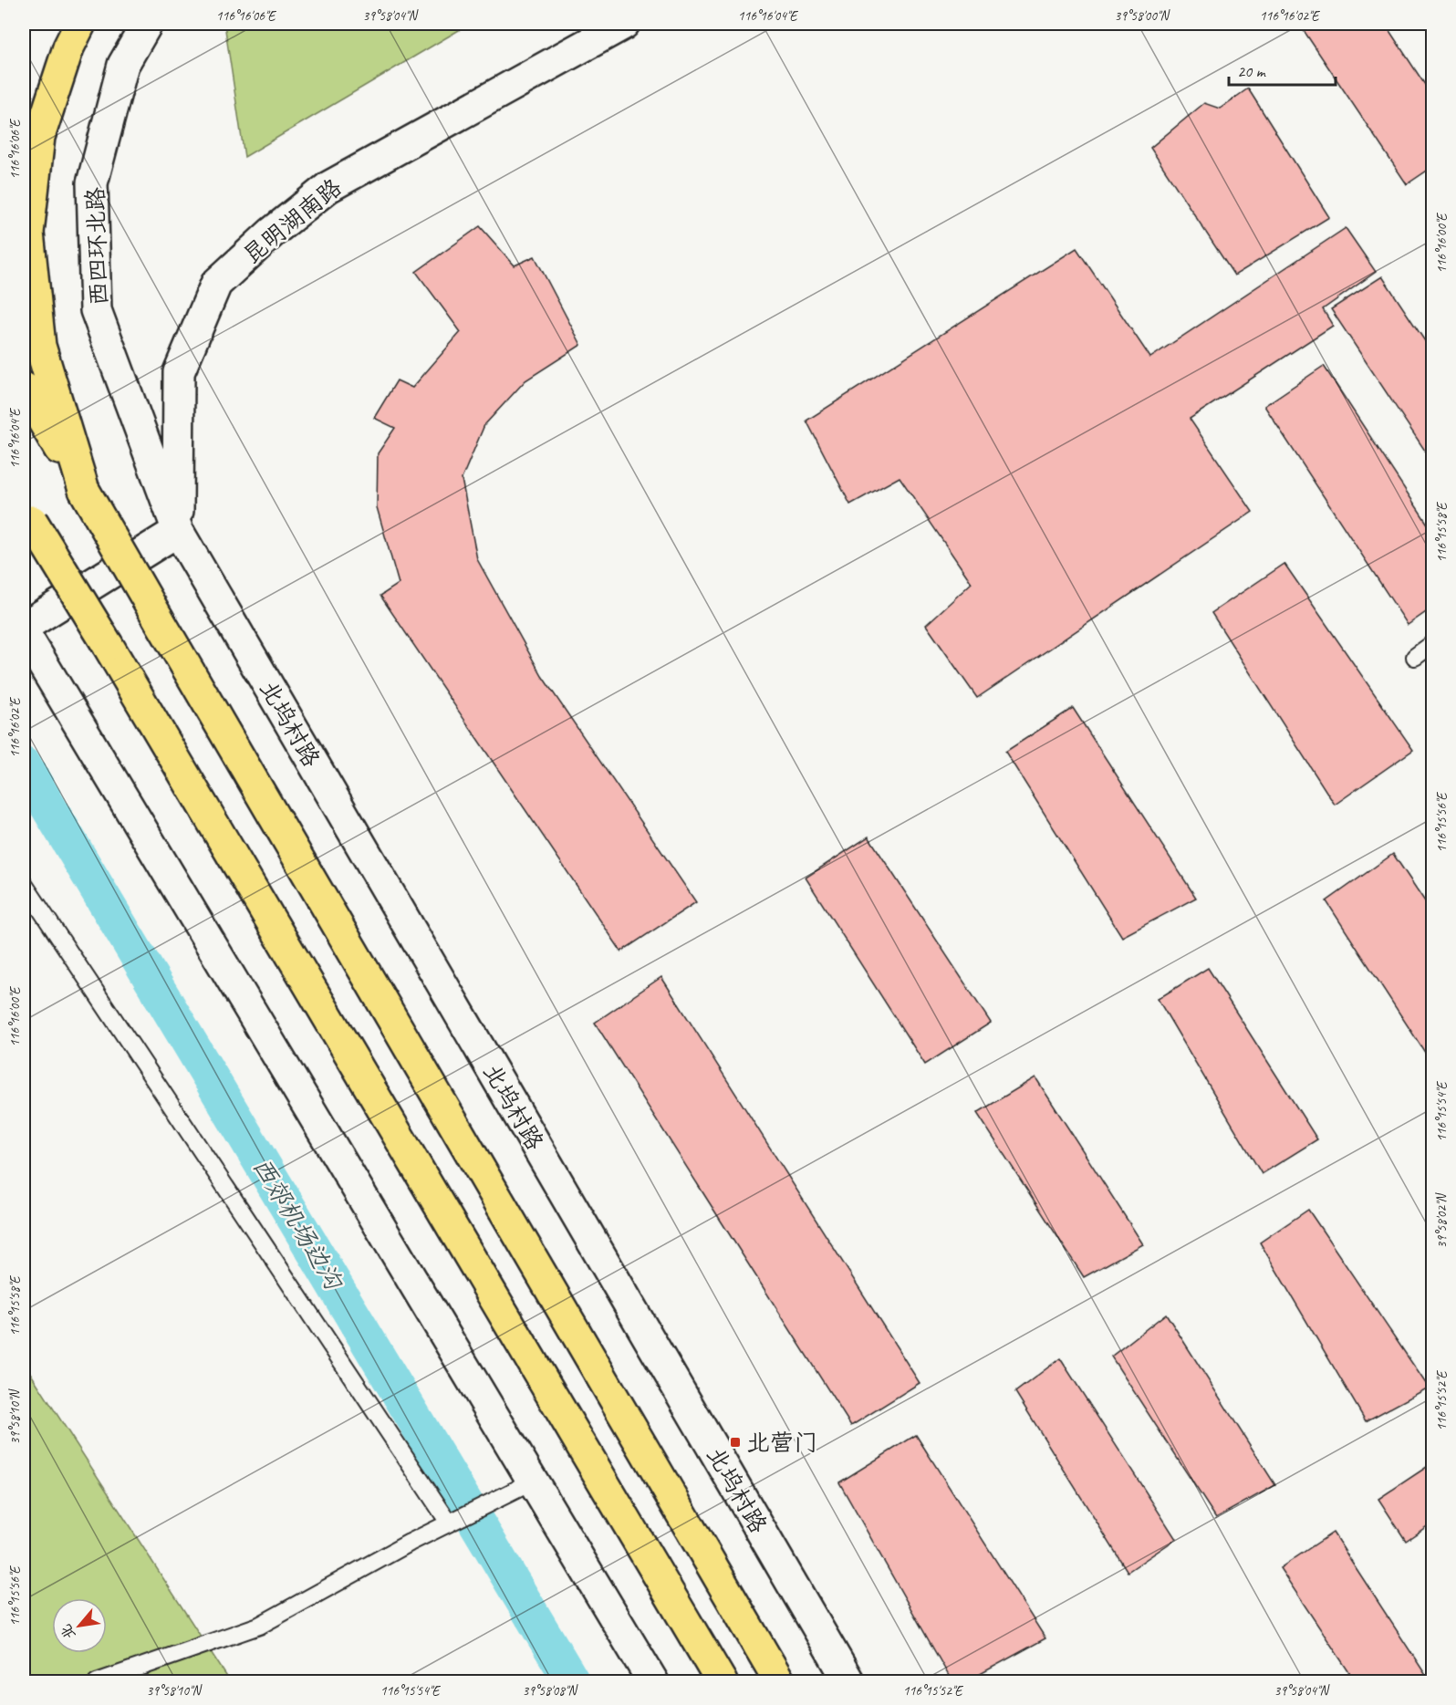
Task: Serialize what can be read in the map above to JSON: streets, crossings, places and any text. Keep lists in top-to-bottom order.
{
  "streets": {
    "street": ["昆明湖南路", "西四环北路", "北坞村路"]
  },
  "crossings": [
    ["昆明湖南路", "西四环北路"],
    ["昆明湖南路", "北坞村路"],
    ["西四环北路", "北坞村路"]
  ],
  "water": ["西郊机场边沟"],
  "places": {
    "transit": ["北营门"]
  },
  "scale_bar": "20 m",
  "north": "bottom left",
  "coordinates": [
    "116°16'06\"E",
    "39°58'04\"N",
    "116°16'04\"E",
    "39°58'00\"N",
    "116°16'02\"E",
    "116°16'00\"E",
    "116°15'58\"E",
    "116°15'56\"E",
    "116°15'54\"E",
    "39°58'02\"N",
    "116°15'52\"E",
    "39°58'10\"N",
    "39°58'08\"N"
  ]
}
